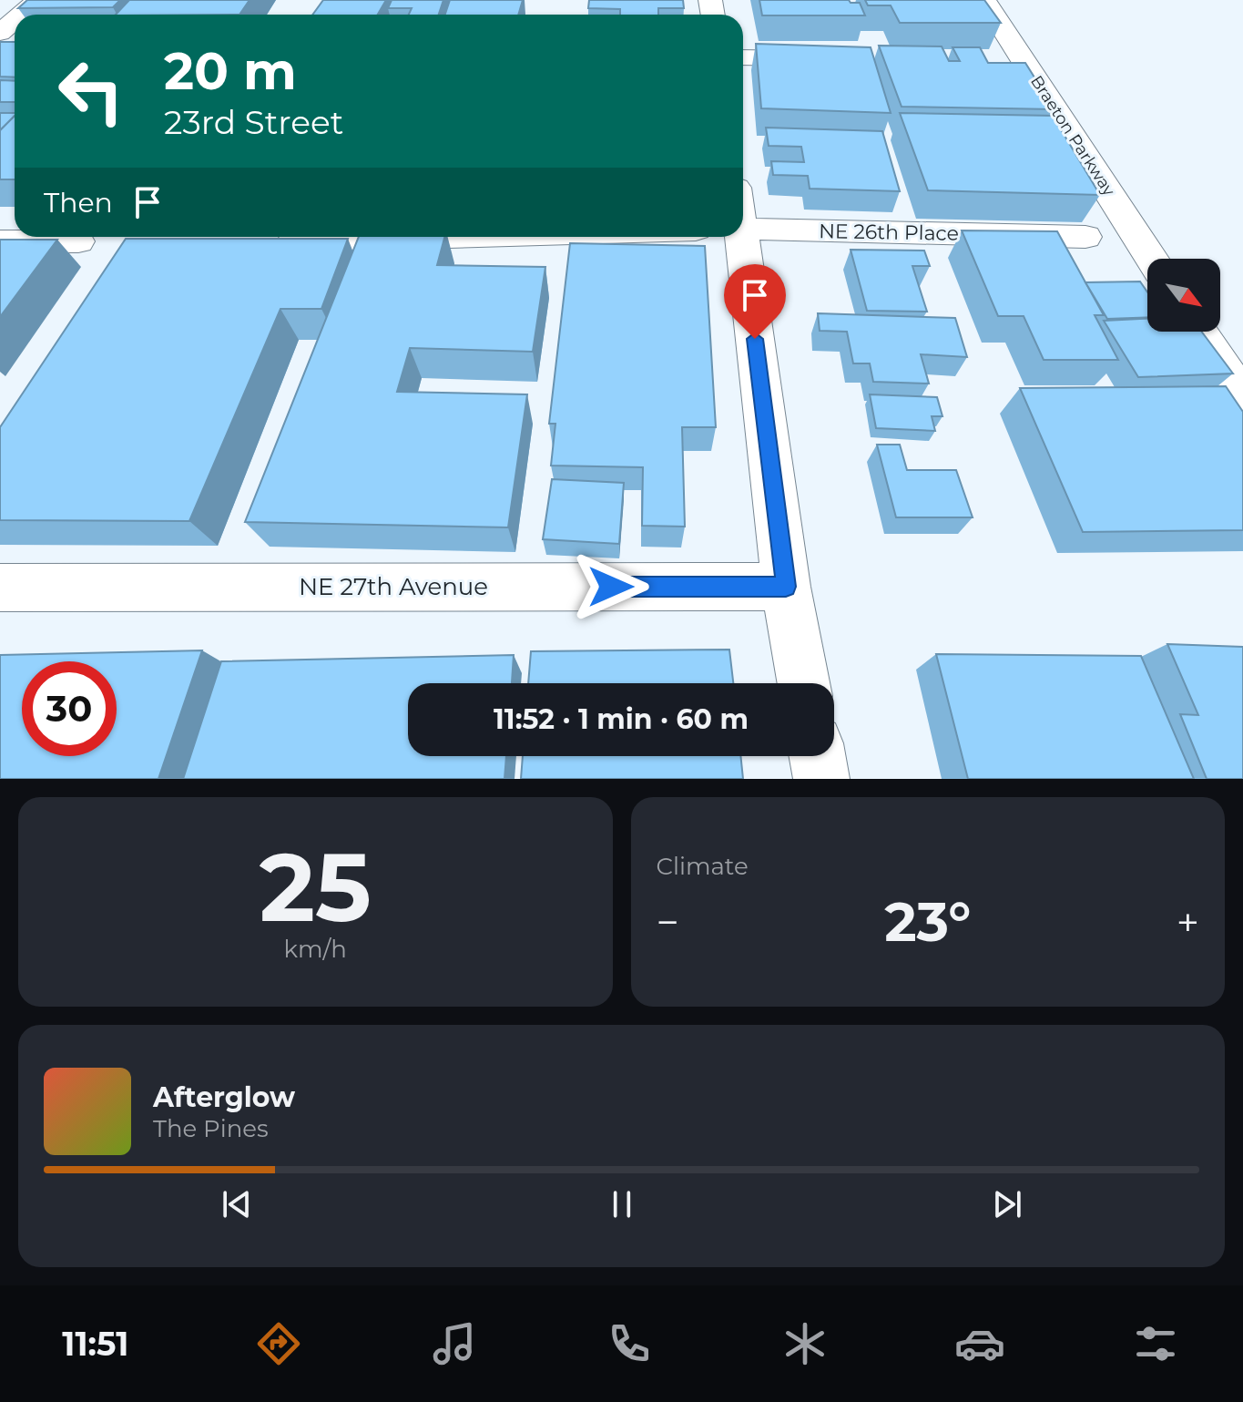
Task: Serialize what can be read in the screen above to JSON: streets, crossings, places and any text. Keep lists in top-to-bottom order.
{
  "streets": {
    "street": ["Braeton Parkway", "NE 26th Place", "NE 27th Avenue"]
  },
  "north": "bottom right",
  "page": {
    "turn": ["20 m", "23rd Street"],
    "then": "Then",
    "limit": "30",
    "trip": "11:52 · 1 min · 60 m",
    "tile": [
      ["25", "km/h"],
      "Climate"
    ],
    "heat": ["−", "23°", "+"],
    "song": ["Afterglow", "The Pines"],
    "tabs": "11:51"
  }
}
